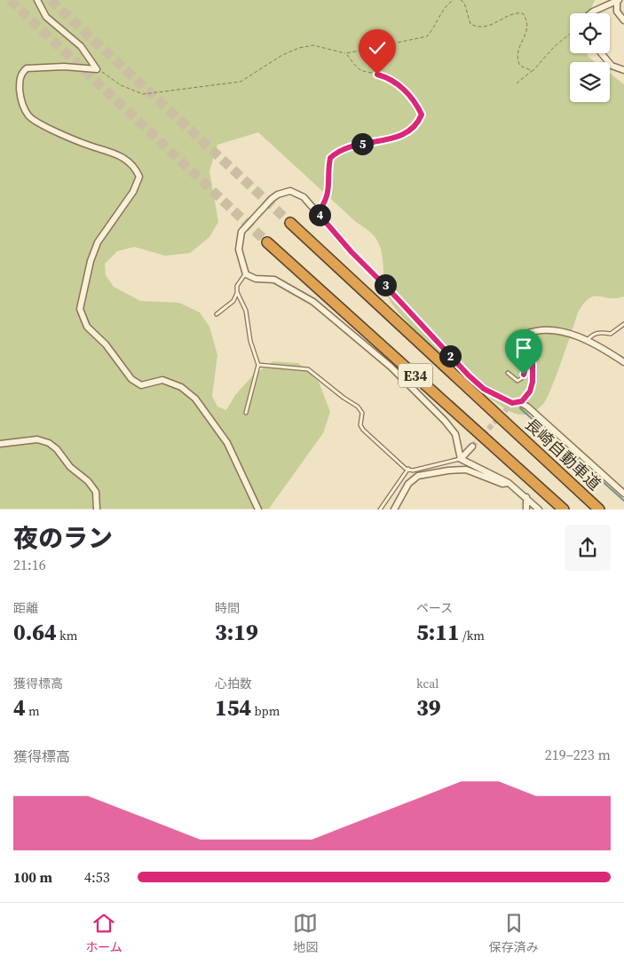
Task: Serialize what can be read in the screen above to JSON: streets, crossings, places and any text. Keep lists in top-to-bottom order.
{
  "streets": {
    "highway": ["E34", "長崎自動車道"]
  },
  "page": {
    "pins": [
      "5",
      "4",
      "3",
      "2"
    ],
    "heading": ["夜のラン", "21:16"],
    "stats": [
      ["距離", "0.64 km"],
      ["時間", "3:19"],
      ["ペース", "5:11 /km"],
      ["獲得標高", "4 m"],
      ["心拍数", "154 bpm"],
      ["kcal", "39"]
    ],
    "chart": ["獲得標高", "219–223 m"],
    "list": [
      {
        "name": "100 m",
        "note": "4:53"
      }
    ],
    "tabs": ["ホーム", "地図", "保存済み"]
  }
}
